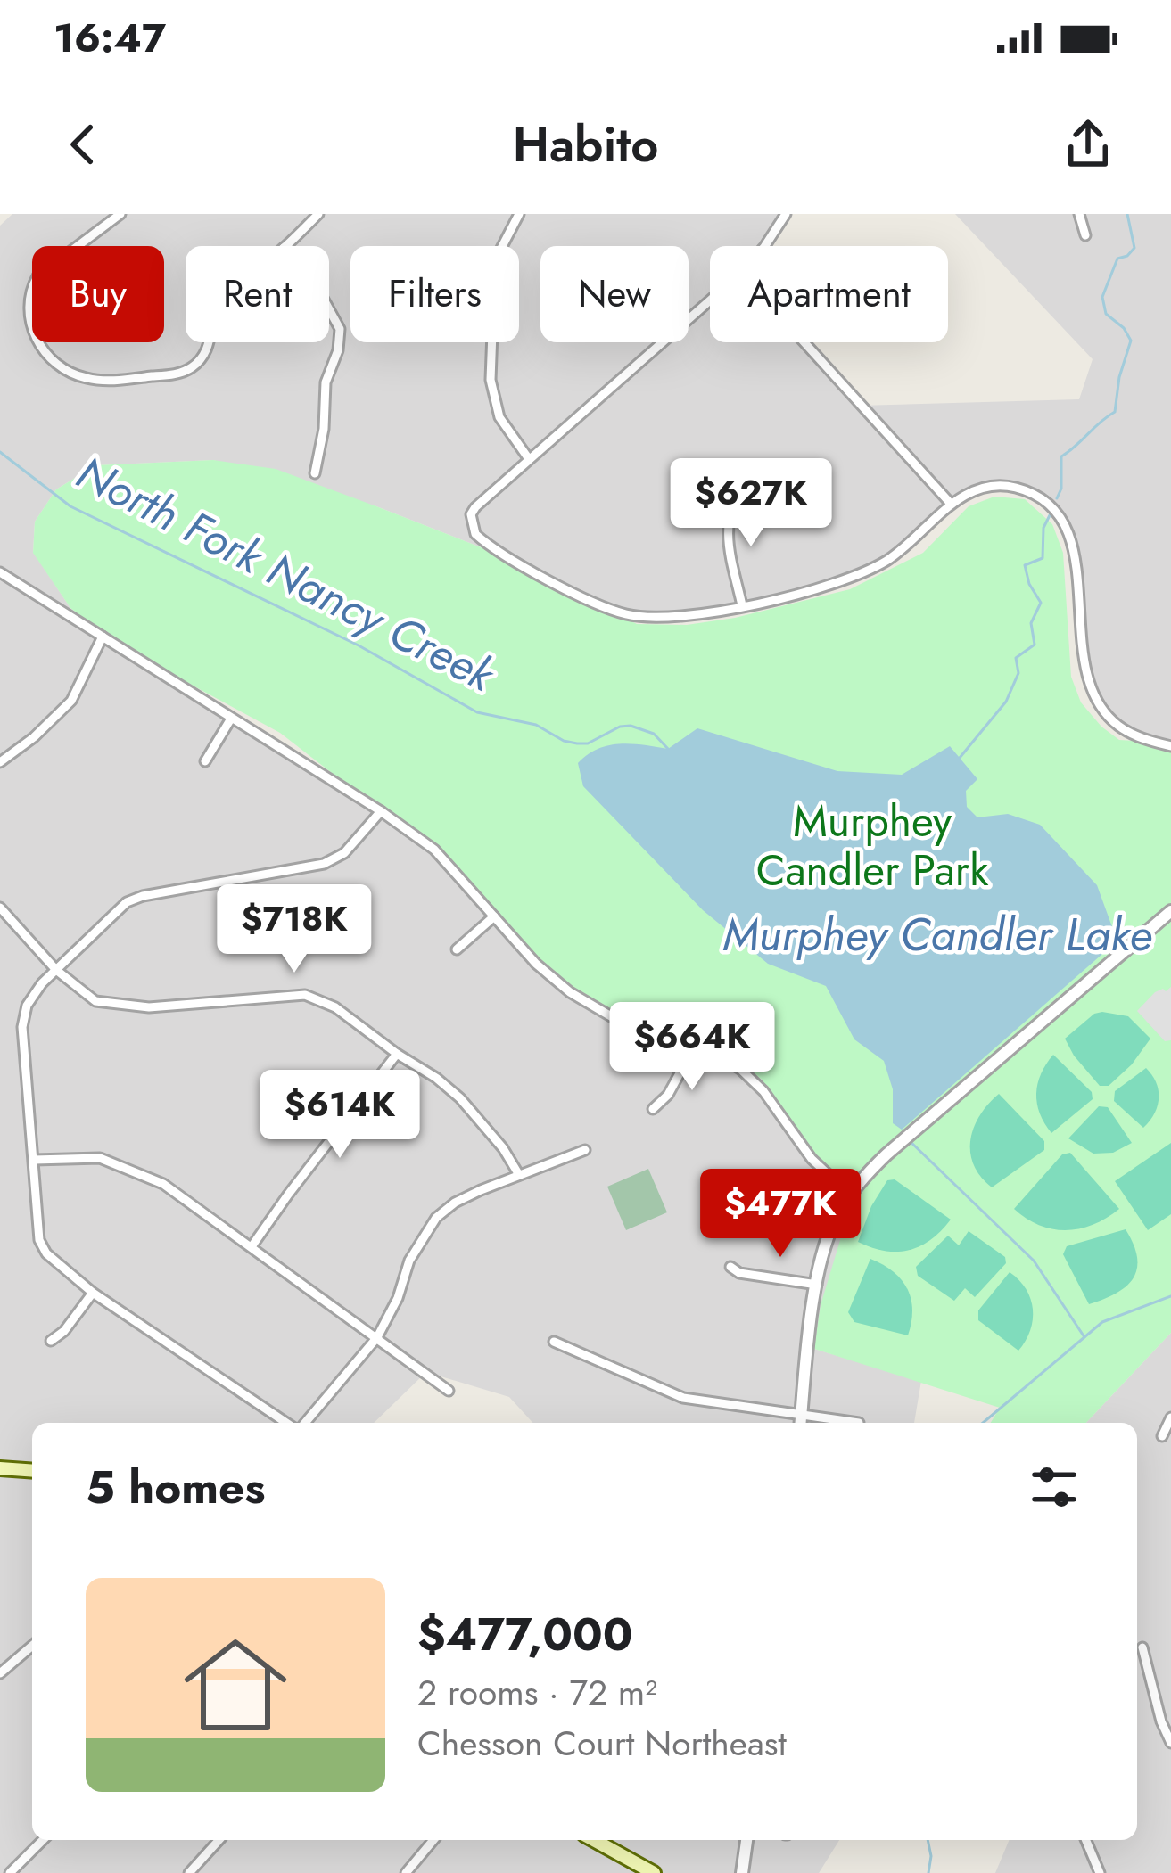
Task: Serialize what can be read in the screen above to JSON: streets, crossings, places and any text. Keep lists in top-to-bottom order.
{
  "water": ["North Fork Nancy Creek", "Murphey Candler Lake"],
  "parks": ["Murphey Candler Park"],
  "page": {
    "status": "16:47",
    "header": "Habito",
    "chip": [
      "Buy",
      "Rent",
      "Filters",
      "New",
      "Apartment"
    ],
    "price": [
      "$627K",
      "$718K",
      "$664K",
      "$614K",
      "$477K"
    ],
    "heading": "5 homes",
    "list": [
      {
        "name": "$477,000",
        "note": "2 rooms · 72 m² · Chesson Court Northeast"
      }
    ]
  }
}
